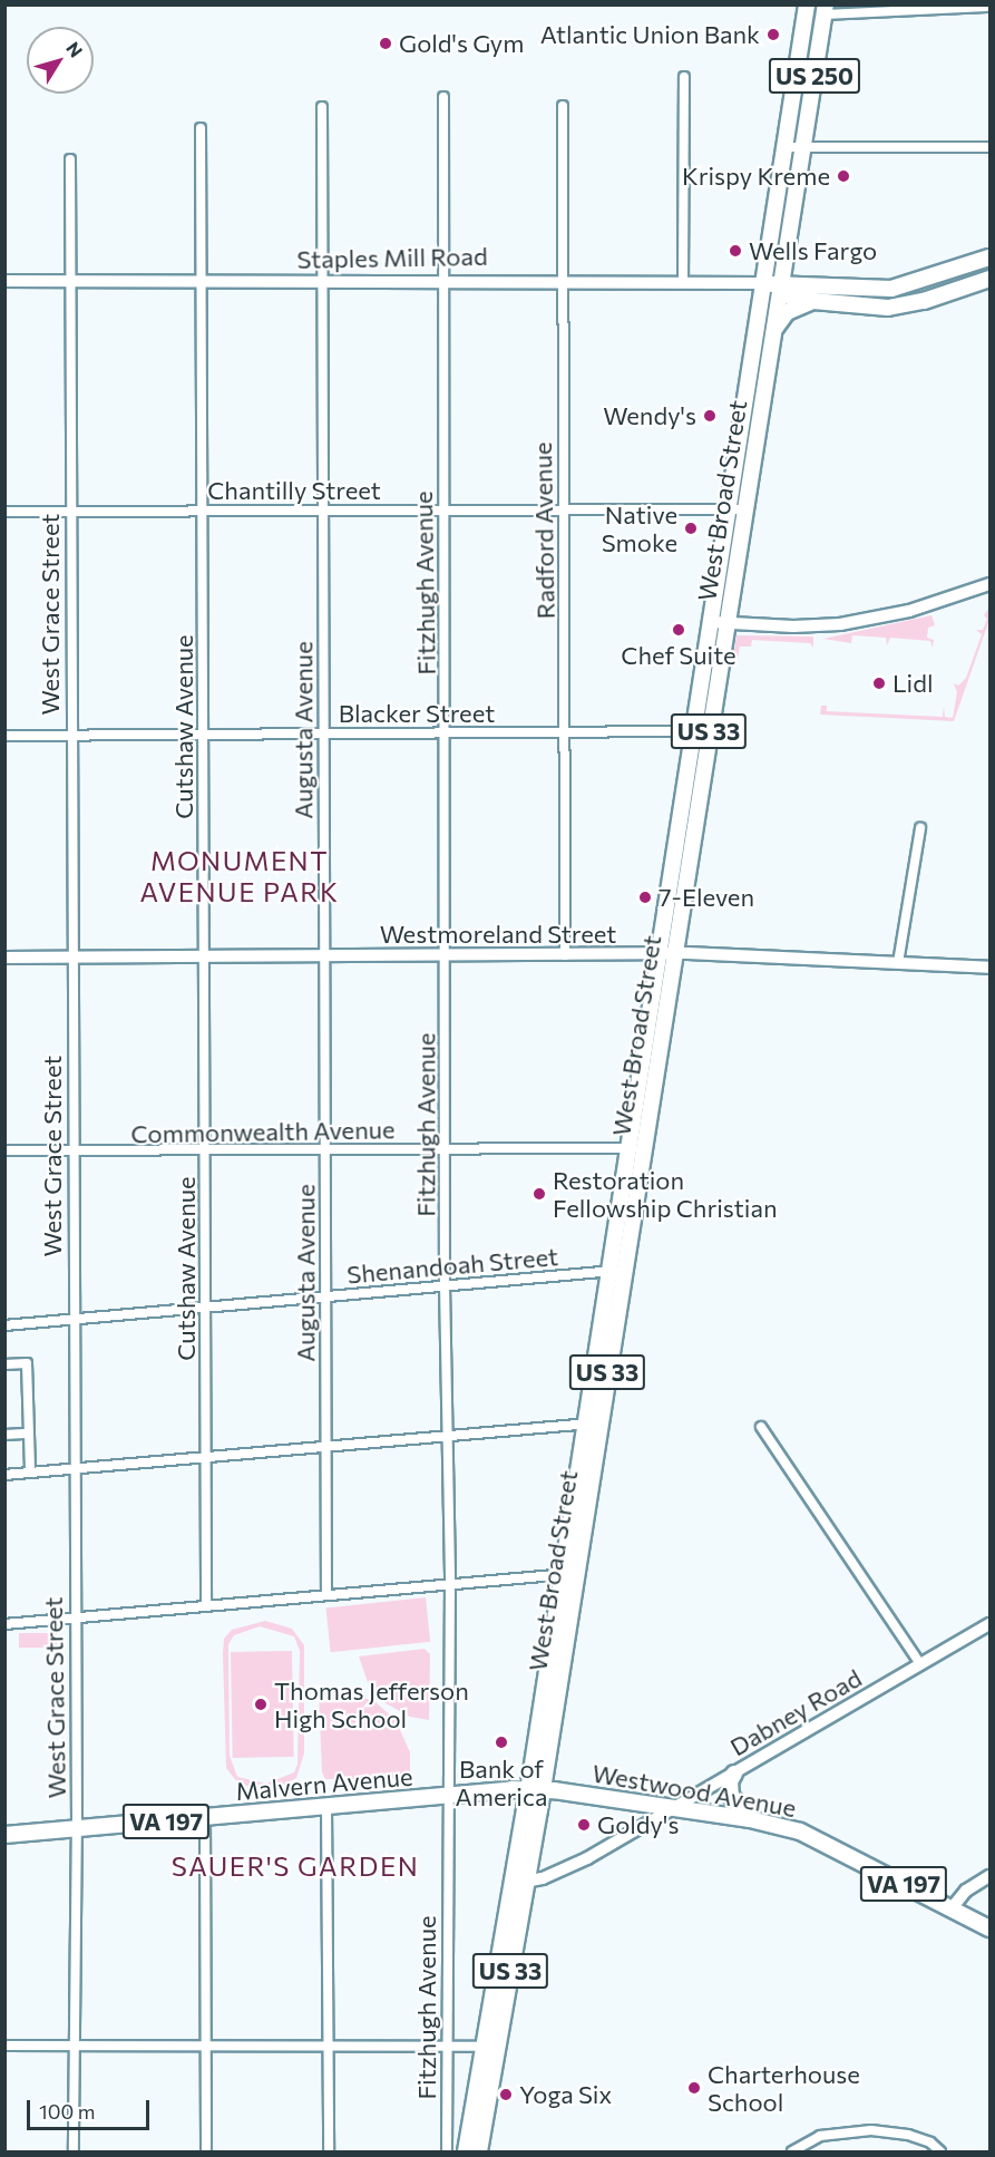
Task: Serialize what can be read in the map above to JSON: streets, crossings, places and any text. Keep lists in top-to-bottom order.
{
  "streets": {
    "main road": [
      "US 250",
      "Staples Mill Road",
      "West Broad Street",
      "US 33",
      "Malvern Avenue",
      "Westwood Avenue",
      "VA 197"
    ],
    "street": [
      "Chantilly Street",
      "Radford Avenue",
      "Fitzhugh Avenue",
      "West Grace Street",
      "Blacker Street",
      "Cutshaw Avenue",
      "Augusta Avenue",
      "Westmoreland Street",
      "Commonwealth Avenue",
      "Shenandoah Street",
      "Dabney Road"
    ]
  },
  "crossings": [
    ["Staples Mill Road", "West Broad Street"],
    ["Staples Mill Road", "Radford Avenue"],
    ["Staples Mill Road", "Fitzhugh Avenue"],
    ["Staples Mill Road", "West Grace Street"],
    ["Staples Mill Road", "Cutshaw Avenue"],
    ["Staples Mill Road", "Augusta Avenue"],
    ["Chantilly Street", "West Broad Street"],
    ["Chantilly Street", "Radford Avenue"],
    ["Chantilly Street", "Fitzhugh Avenue"],
    ["Chantilly Street", "West Grace Street"],
    ["Chantilly Street", "Cutshaw Avenue"],
    ["Chantilly Street", "Augusta Avenue"],
    ["West Broad Street", "Blacker Street"],
    ["West Broad Street", "Westmoreland Street"],
    ["West Broad Street", "Commonwealth Avenue"],
    ["West Broad Street", "Shenandoah Street"],
    ["West Broad Street", "Dabney Road"],
    ["West Broad Street", "Malvern Avenue"],
    ["West Broad Street", "Westwood Avenue"],
    ["Radford Avenue", "Blacker Street"],
    ["Radford Avenue", "Westmoreland Street"],
    ["Fitzhugh Avenue", "Blacker Street"],
    ["Fitzhugh Avenue", "Westmoreland Street"],
    ["Fitzhugh Avenue", "Commonwealth Avenue"],
    ["Fitzhugh Avenue", "Shenandoah Street"],
    ["Fitzhugh Avenue", "Malvern Avenue"],
    ["West Grace Street", "Blacker Street"],
    ["West Grace Street", "Westmoreland Street"],
    ["West Grace Street", "Commonwealth Avenue"],
    ["West Grace Street", "Shenandoah Street"],
    ["West Grace Street", "Malvern Avenue"],
    ["Blacker Street", "Cutshaw Avenue"],
    ["Blacker Street", "Augusta Avenue"],
    ["Cutshaw Avenue", "Westmoreland Street"],
    ["Cutshaw Avenue", "Commonwealth Avenue"],
    ["Cutshaw Avenue", "Shenandoah Street"],
    ["Augusta Avenue", "Westmoreland Street"],
    ["Augusta Avenue", "Commonwealth Avenue"],
    ["Augusta Avenue", "Shenandoah Street"],
    ["Dabney Road", "Westwood Avenue"],
    ["Malvern Avenue", "Westwood Avenue"]
  ],
  "districts": ["MONUMENT AVENUE PARK", "SAUER'S GARDEN"],
  "places": [
    "Atlantic Union Bank",
    "Gold's Gym",
    "Krispy Kreme",
    "Wells Fargo",
    "Wendy's",
    "Native Smoke",
    "Chef Suite",
    "Lidl",
    "7-Eleven",
    "Restoration Fellowship Christian",
    "Thomas Jefferson High School",
    "Bank of America",
    "Goldy's",
    "Charterhouse School",
    "Yoga Six"
  ],
  "scale_bar": "100 m",
  "north": "top right"
}
